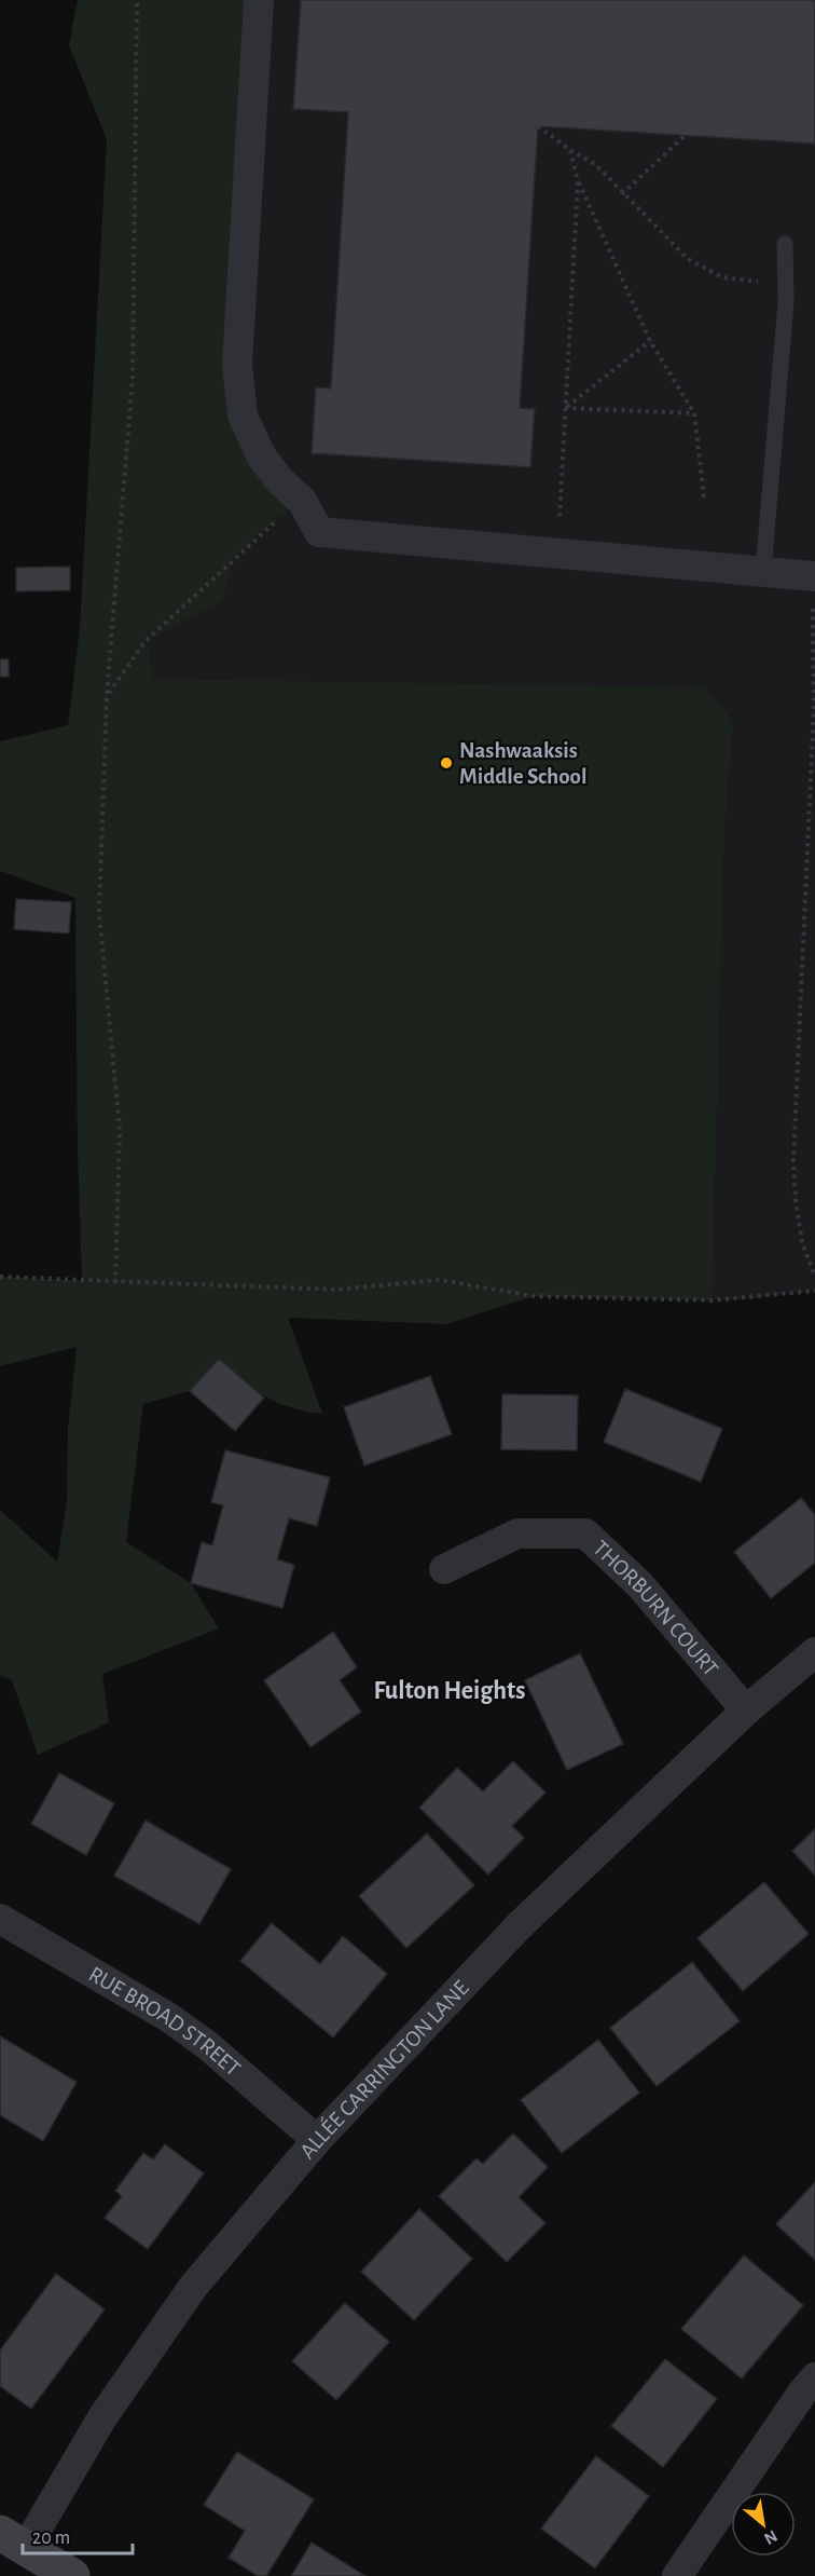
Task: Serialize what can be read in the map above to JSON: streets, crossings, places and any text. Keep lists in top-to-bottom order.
{
  "streets": {
    "street": ["THORBURN COURT", "RUE BROAD STREET", "ALLÉE CARRINGTON LANE"]
  },
  "crossings": [
    ["THORBURN COURT", "ALLÉE CARRINGTON LANE"],
    ["RUE BROAD STREET", "ALLÉE CARRINGTON LANE"]
  ],
  "districts": ["Fulton Heights"],
  "places": ["Nashwaaksis Middle School"],
  "scale_bar": "20 m",
  "north": "bottom right"
}
